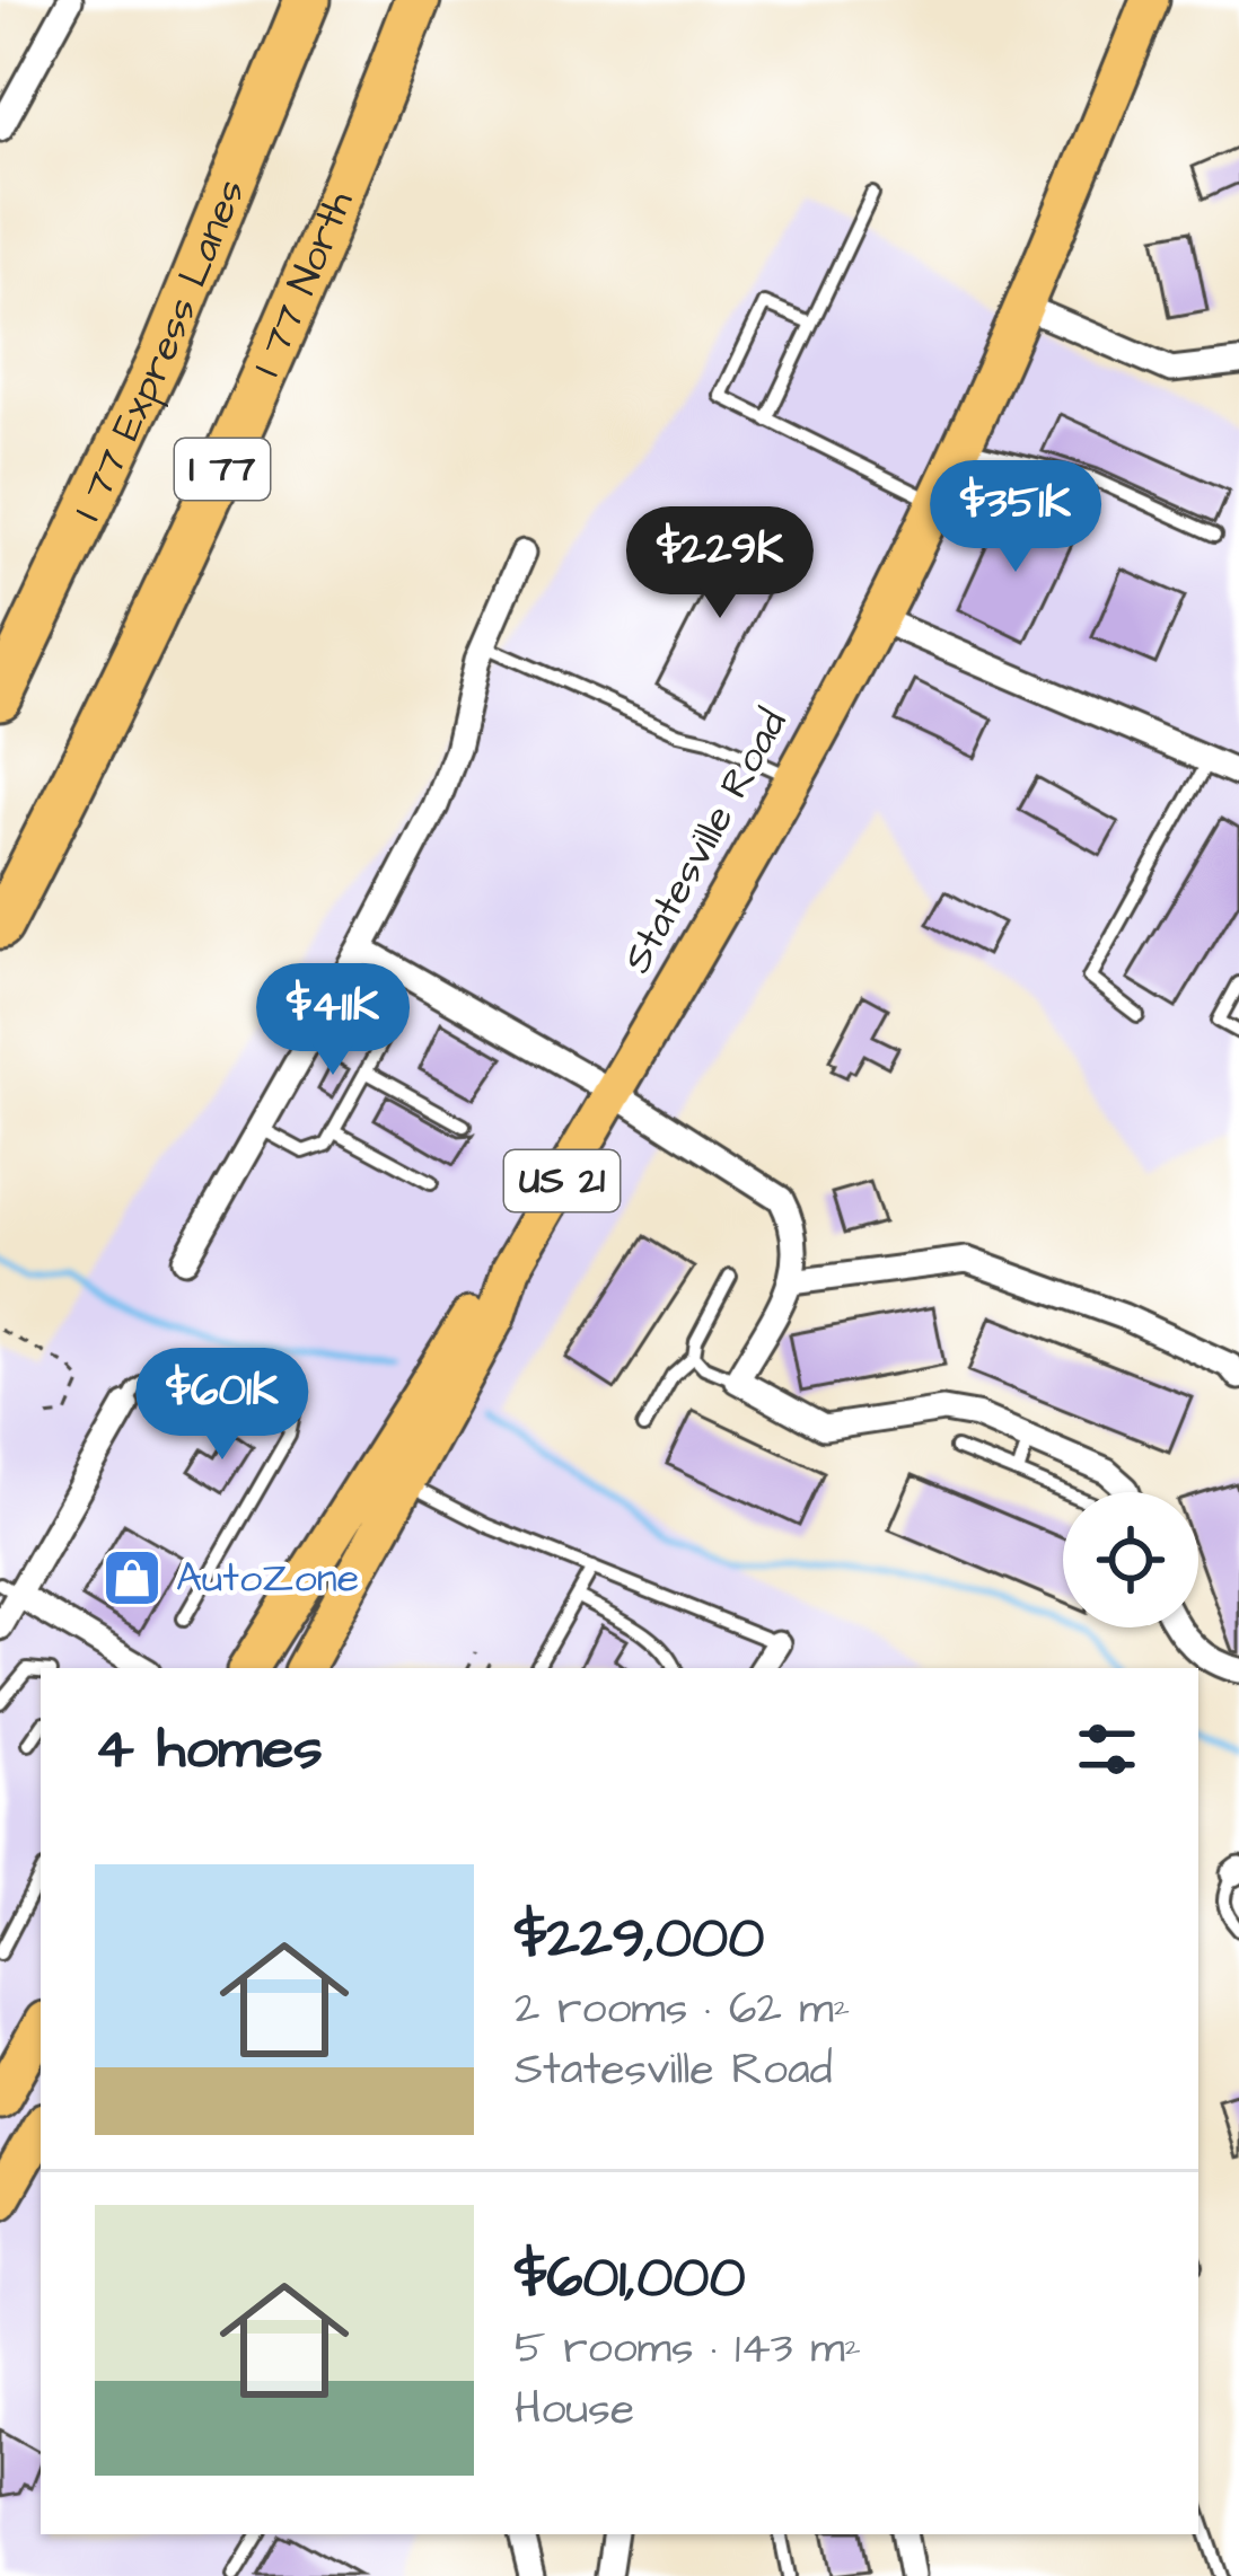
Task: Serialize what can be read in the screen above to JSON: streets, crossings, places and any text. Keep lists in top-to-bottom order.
{
  "streets": {
    "highway": ["I 77 North", "I 77 Express Lanes", "I 77"],
    "main road": ["Statesville Road", "US 21"]
  },
  "places": {
    "shop": ["AutoZone"]
  },
  "page": {
    "price": [
      "$351K",
      "$229K",
      "$411K",
      "$601K"
    ],
    "heading": "4 homes",
    "list": [
      {
        "name": "$229,000",
        "note": "2 rooms · 62 m² · Statesville Road"
      },
      {
        "name": "$601,000",
        "note": "5 rooms · 143 m² · House"
      }
    ]
  }
}
